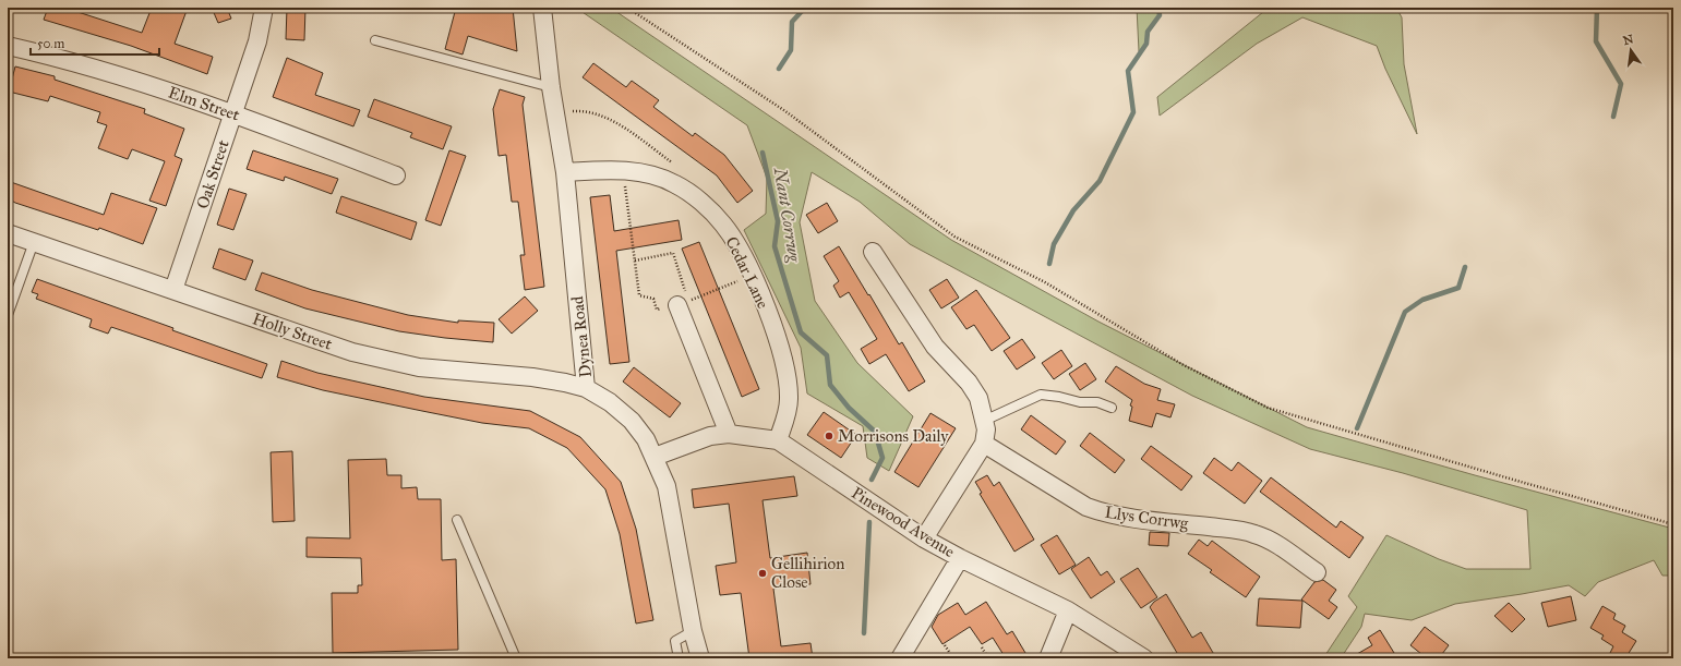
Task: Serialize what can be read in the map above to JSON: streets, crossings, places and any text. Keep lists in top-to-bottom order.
{
  "streets": {
    "street": [
      "Elm Street",
      "Oak Street",
      "Cedar Lane",
      "Holly Street",
      "Dynea Road",
      "Llys Corrwg",
      "Pinewood Avenue"
    ]
  },
  "crossings": [
    ["Elm Street", "Oak Street"],
    ["Oak Street", "Holly Street"],
    ["Cedar Lane", "Dynea Road"],
    ["Cedar Lane", "Pinewood Avenue"],
    ["Holly Street", "Dynea Road"],
    ["Dynea Road", "Pinewood Avenue"]
  ],
  "water": ["Nant Corrwg"],
  "places": ["Morrisons Daily", "Gellihirion Close"],
  "scale_bar": "50 m",
  "north": "top"
}
